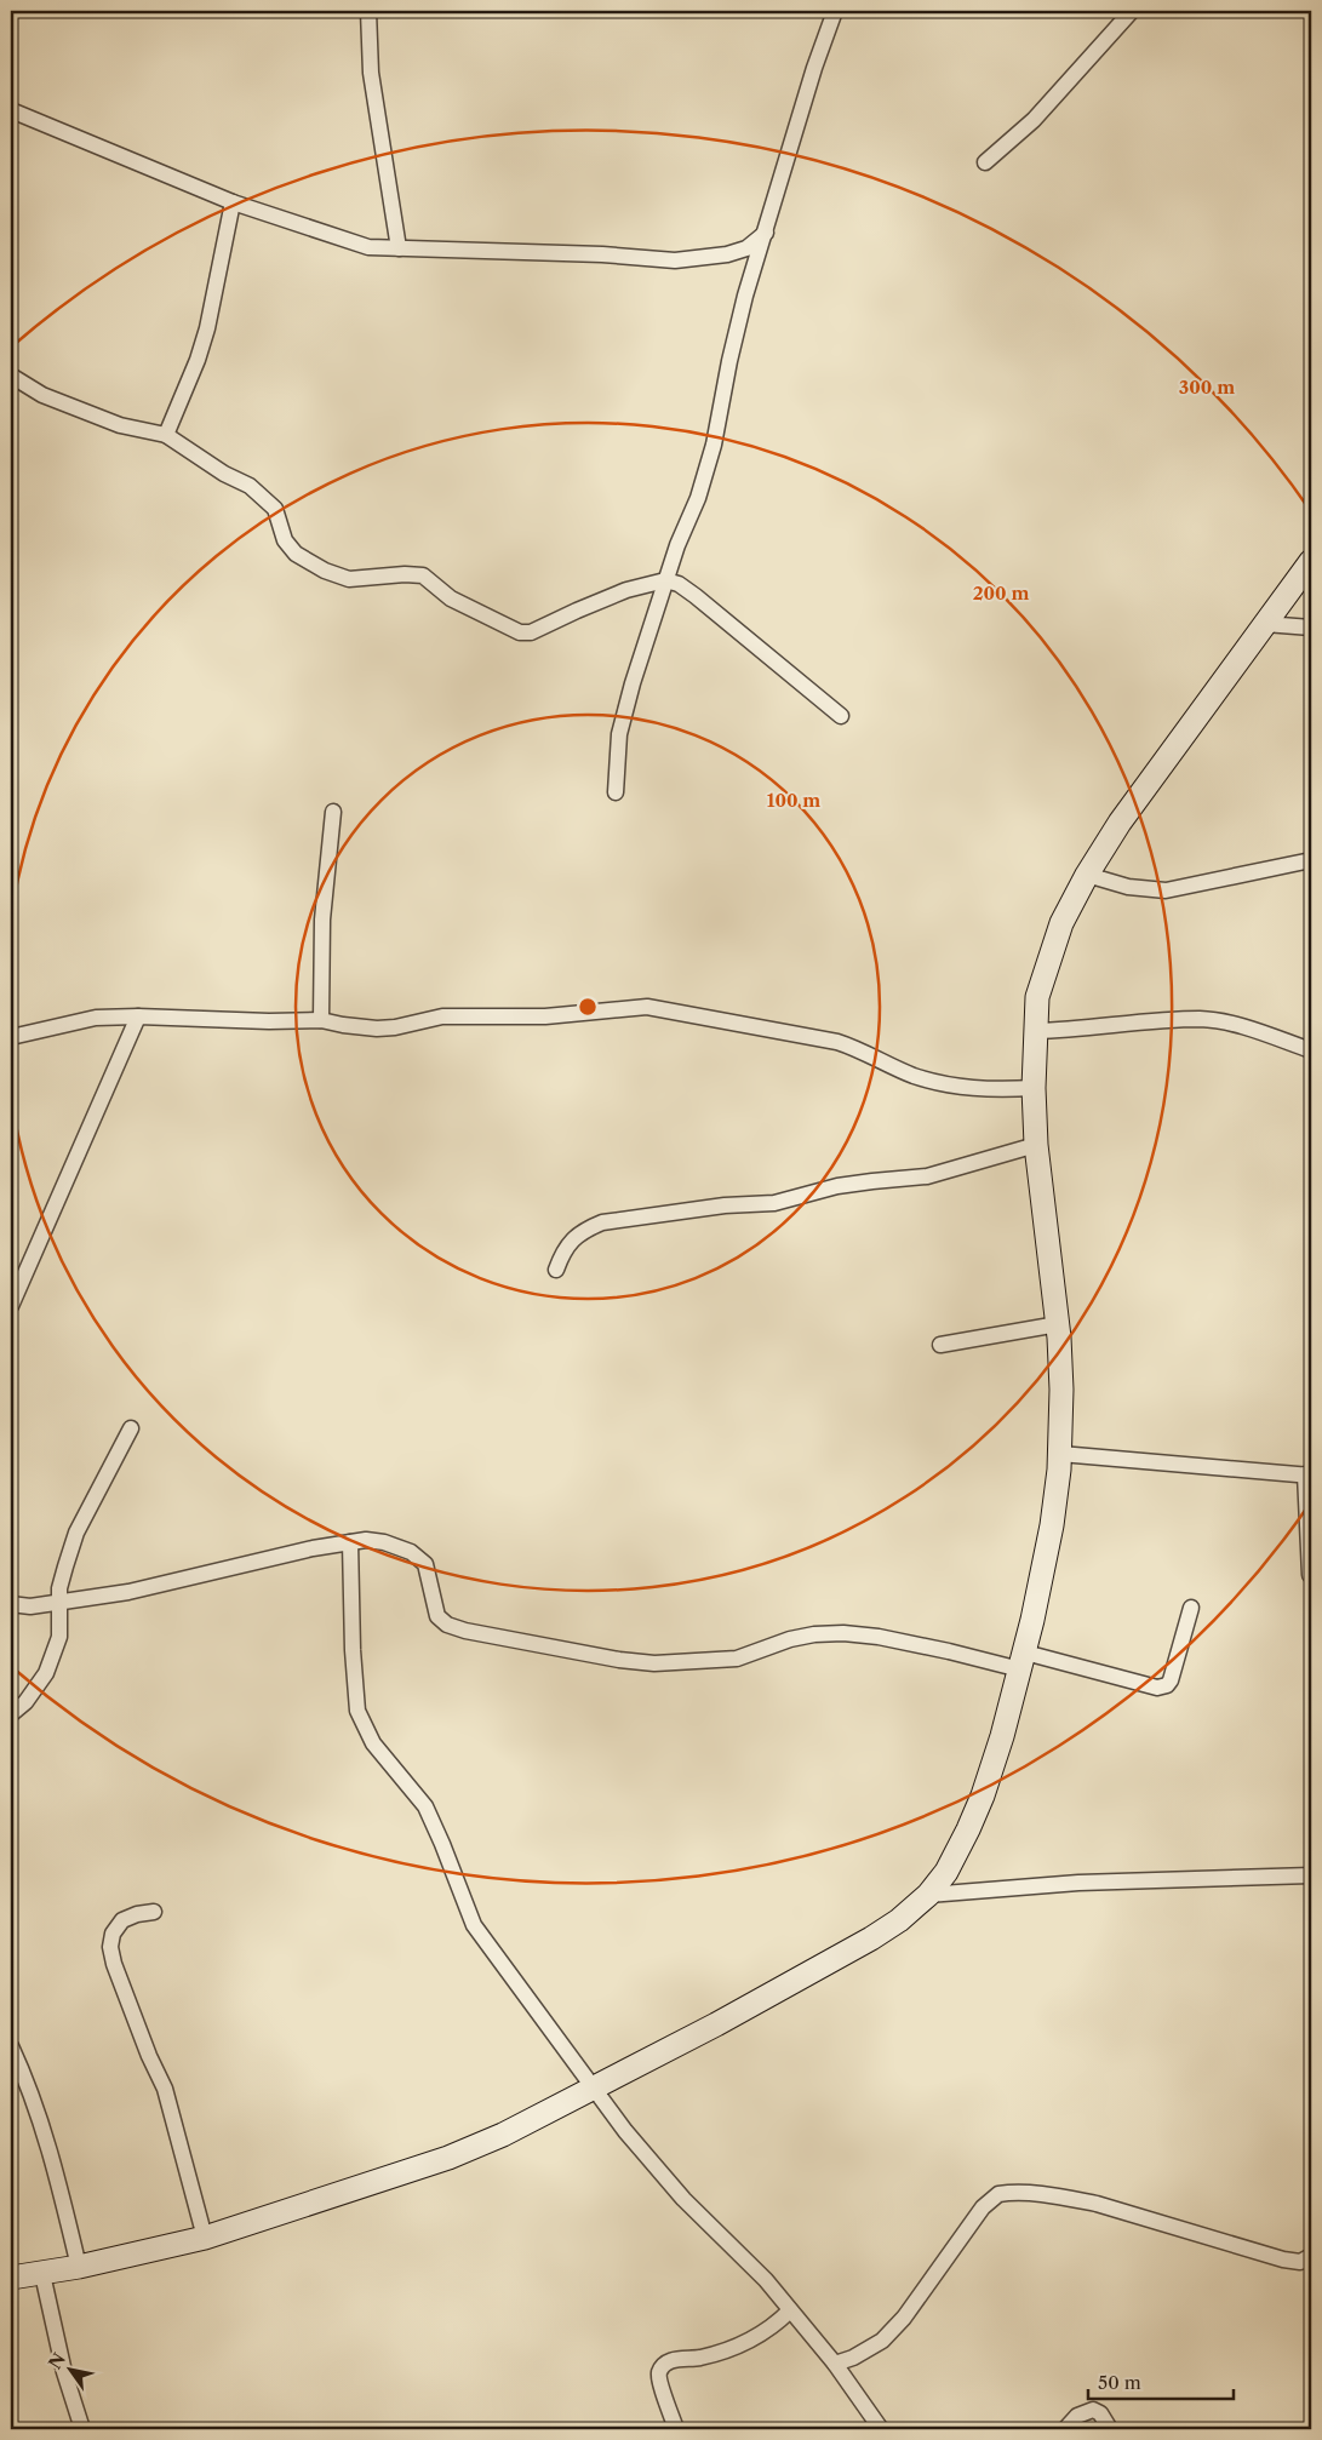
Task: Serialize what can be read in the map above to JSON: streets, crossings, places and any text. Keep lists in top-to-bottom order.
{
  "scale_bar": "50 m",
  "north": "top left",
  "rings": ["300 m", "200 m", "100 m"]
}
